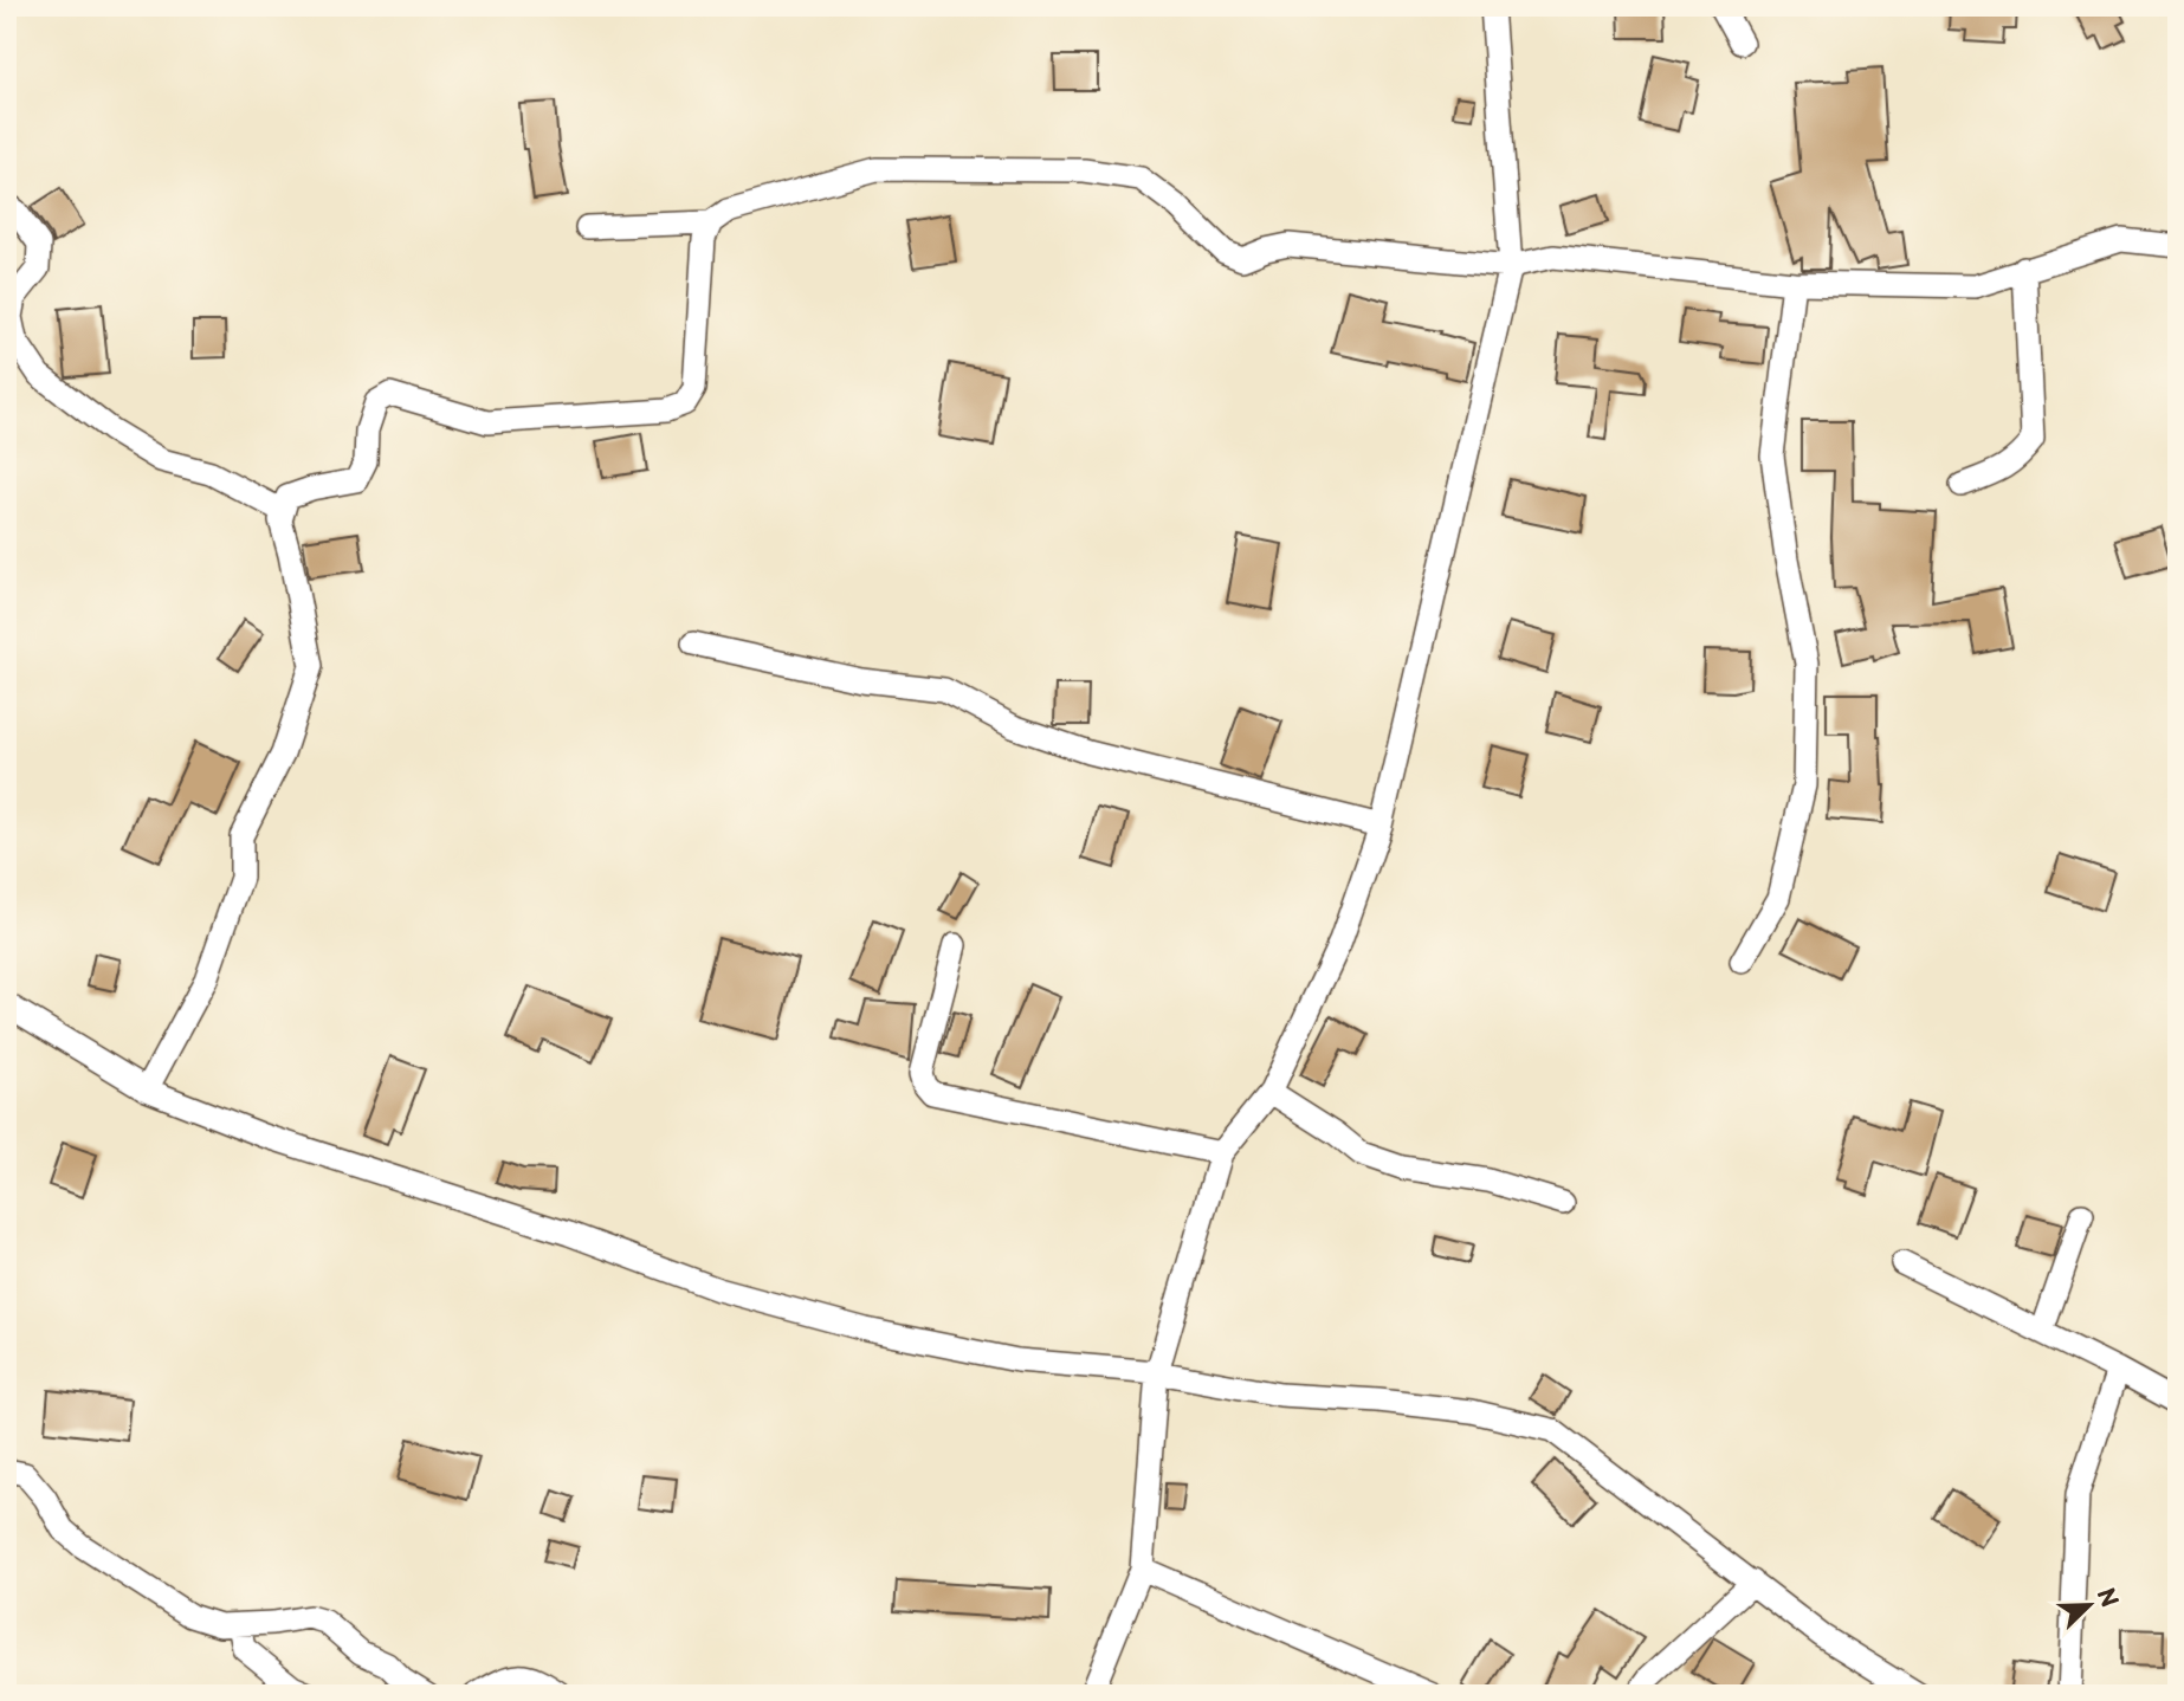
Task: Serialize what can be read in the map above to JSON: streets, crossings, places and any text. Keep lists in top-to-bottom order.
{
  "north": "top right"
}
